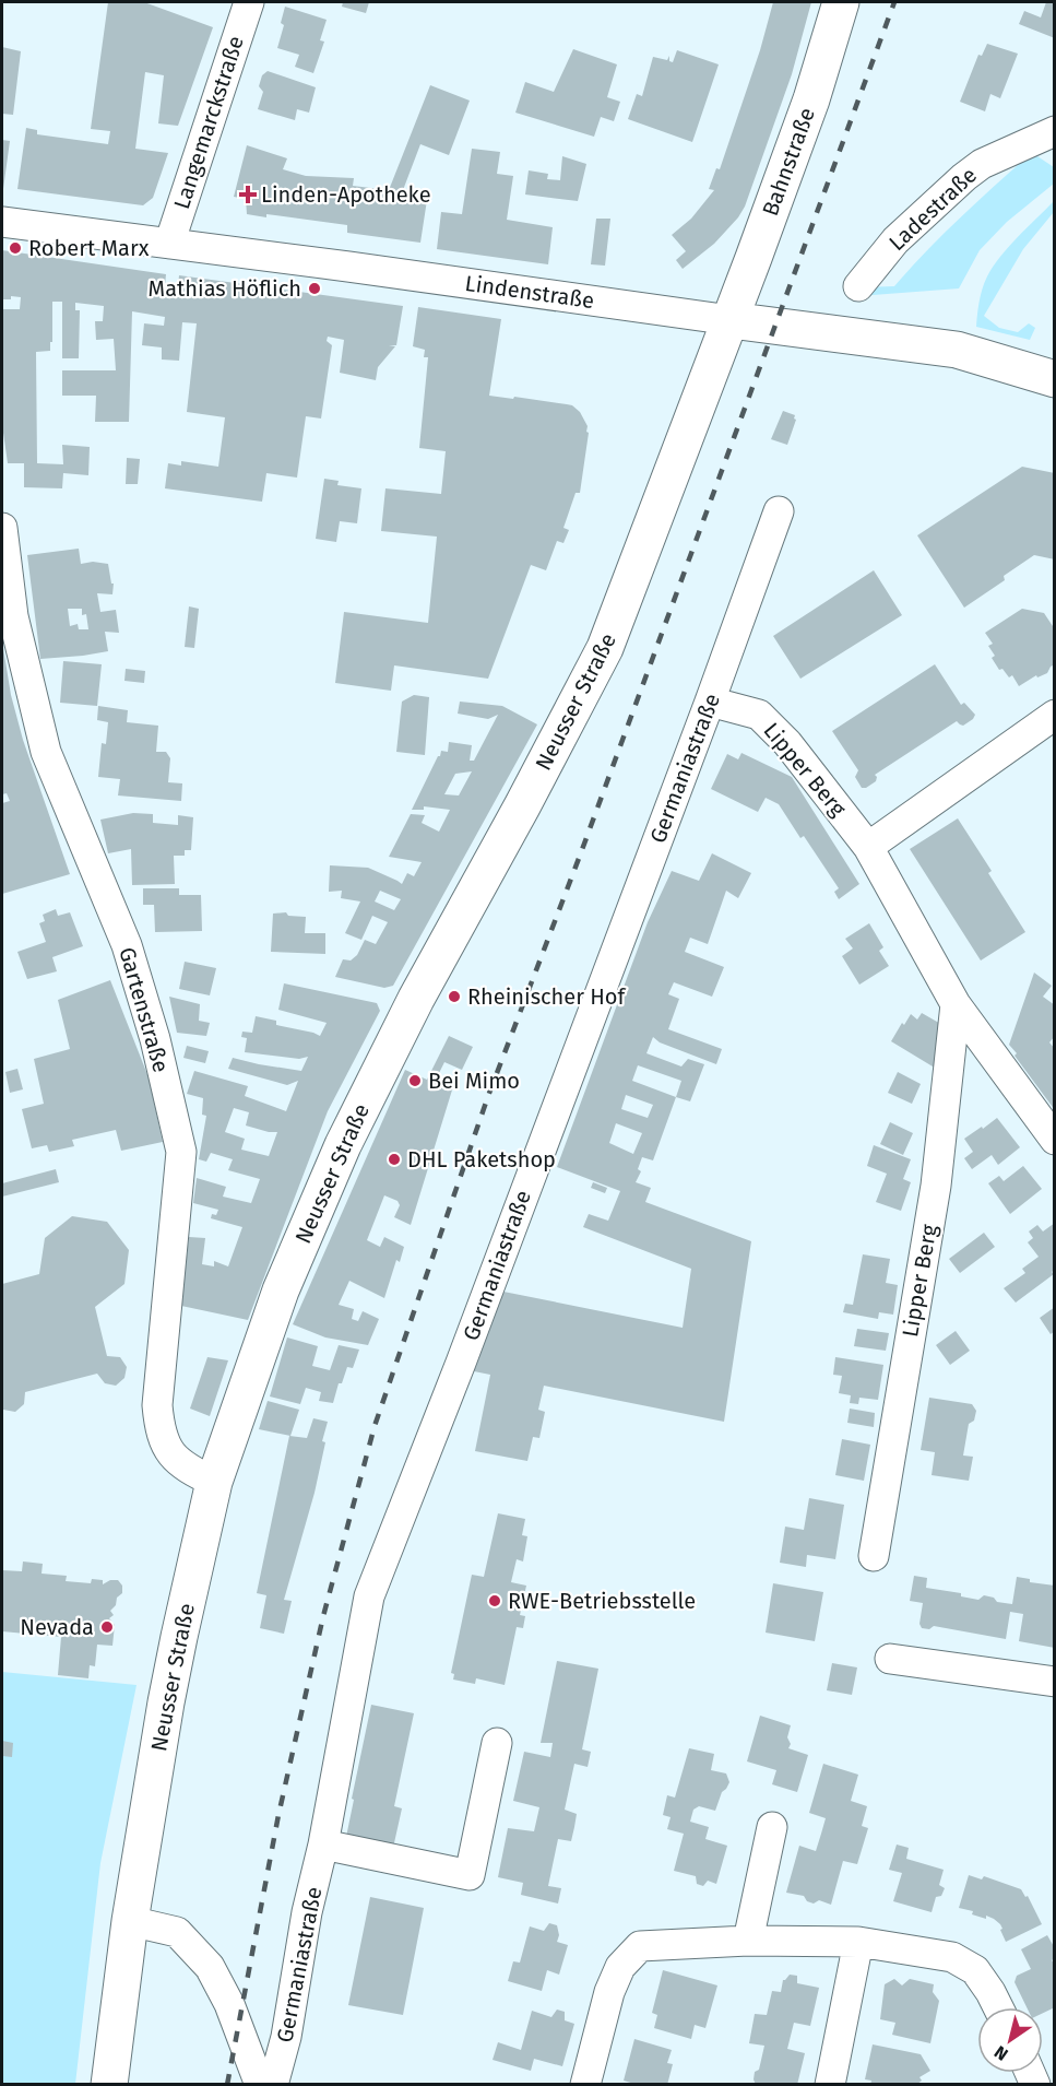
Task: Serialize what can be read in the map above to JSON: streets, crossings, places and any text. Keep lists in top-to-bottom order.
{
  "streets": {
    "street": [
      "Langemarckstraße",
      "Bahnstraße",
      "Ladestraße",
      "Lindenstraße",
      "Neusser Straße",
      "Germaniastraße",
      "Lipper Berg",
      "Gartenstraße"
    ]
  },
  "crossings": [
    ["Langemarckstraße", "Lindenstraße"],
    ["Bahnstraße", "Lindenstraße"],
    ["Bahnstraße", "Neusser Straße"],
    ["Lindenstraße", "Neusser Straße"],
    ["Neusser Straße", "Gartenstraße"],
    ["Germaniastraße", "Lipper Berg"]
  ],
  "places": {
    "health": ["Linden-Apotheke"],
    "other": [
      "Robert Marx",
      "Mathias Höflich",
      "Rheinischer Hof",
      "Bei Mimo",
      "DHL Paketshop",
      "RWE-Betriebsstelle",
      "Nevada"
    ]
  },
  "north": "bottom left"
}
